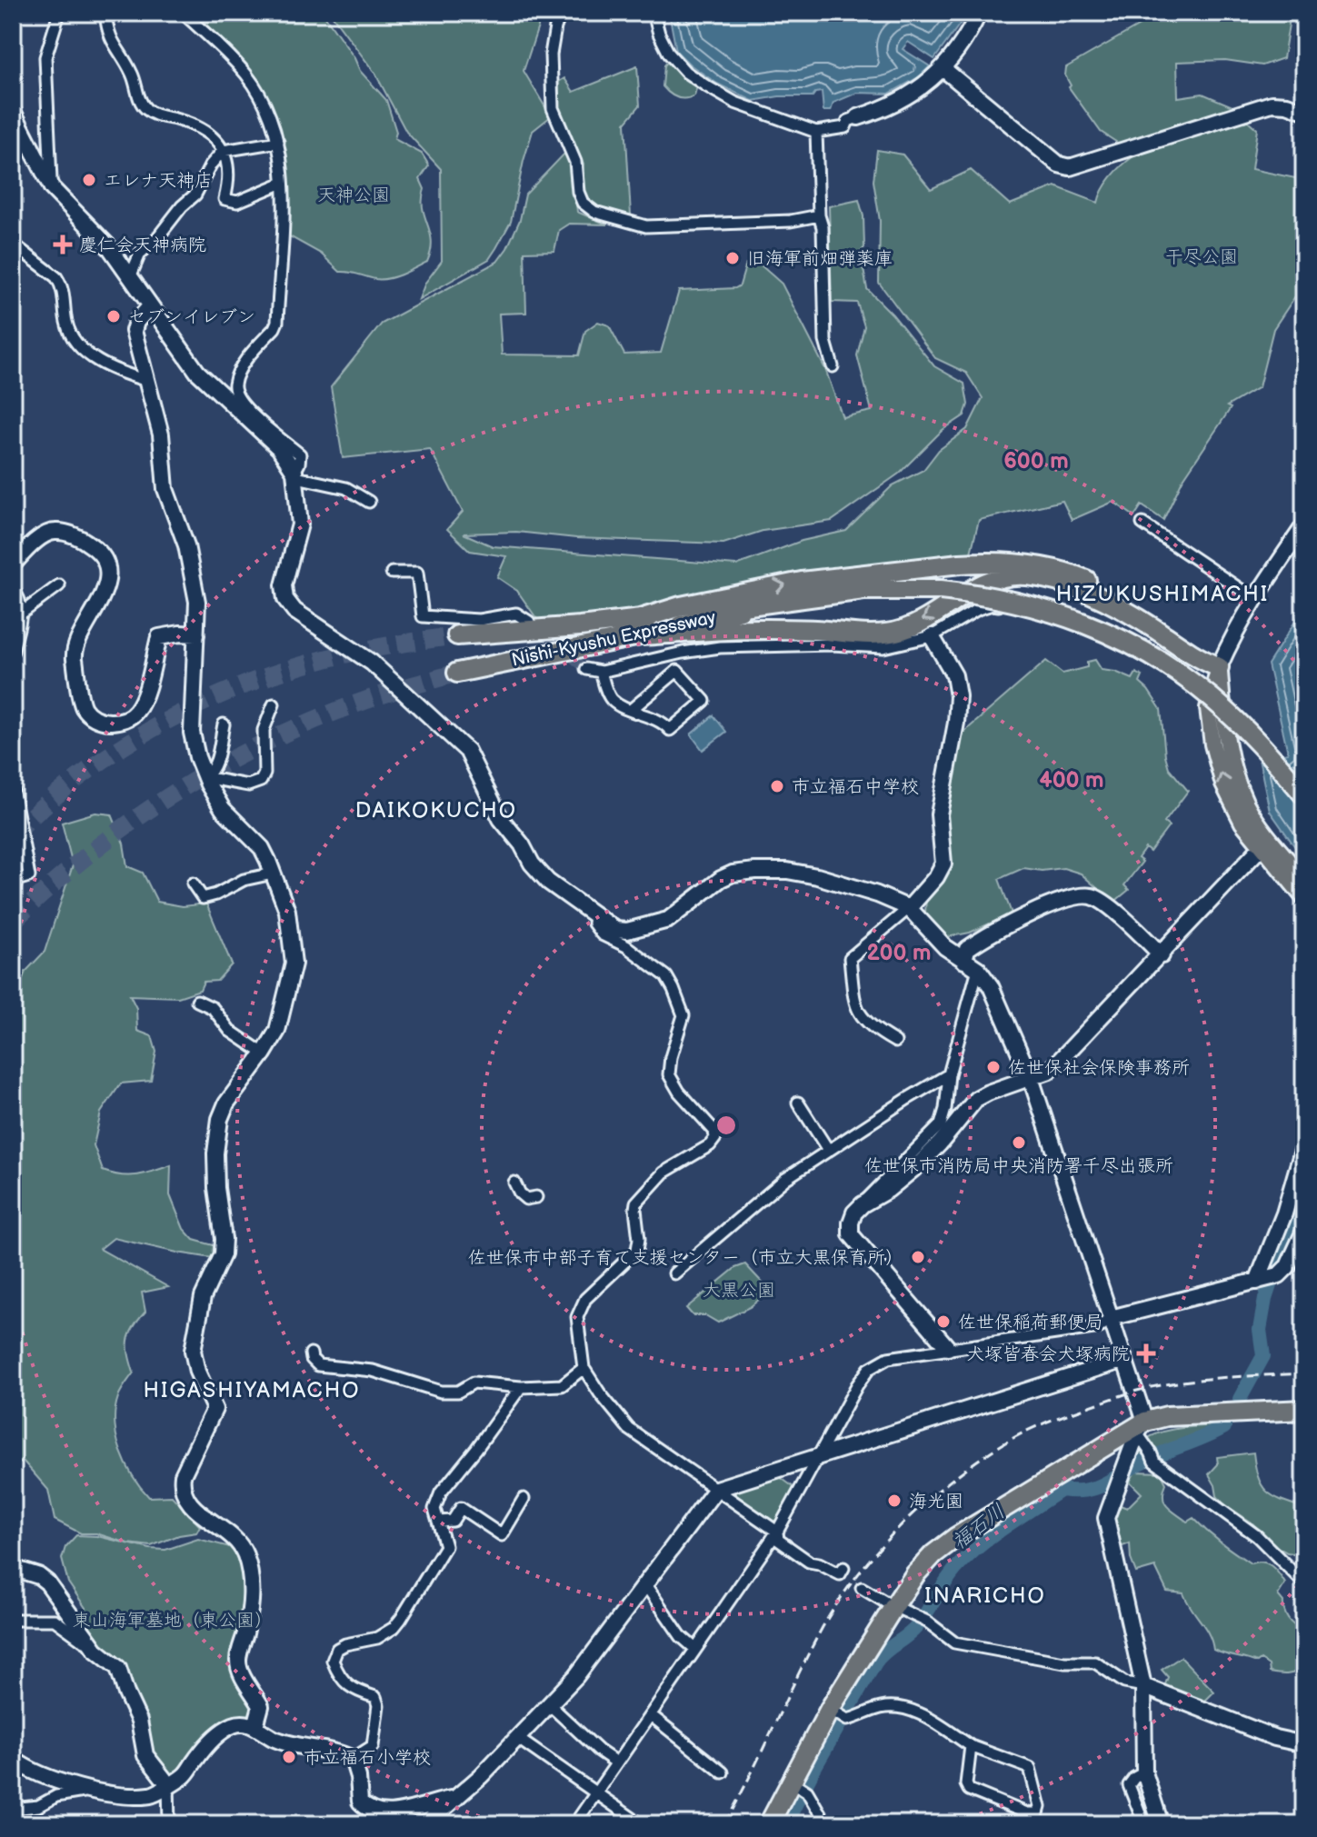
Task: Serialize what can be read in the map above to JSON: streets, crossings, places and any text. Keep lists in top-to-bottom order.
{
  "streets": {
    "highway": ["Nishi-Kyushu Expressway"]
  },
  "districts": [
    "HIZUKUSHIMACHI",
    "DAIKOKUCHO",
    "HIGASHIYAMACHO",
    "INARICHO"
  ],
  "water": ["福石川"],
  "parks": [
    "天神公園",
    "干尽公園",
    "大黒公園",
    "東山海軍墓地（東公園）"
  ],
  "places": {
    "other": [
      "エレナ天神店",
      "旧海軍前畑弾薬庫",
      "セブンイレブン",
      "市立福石中学校",
      "佐世保社会保険事務所",
      "佐世保市消防局中央消防署千尽出張所",
      "佐世保市中部子育て支援センター（市立大黒保育所）",
      "佐世保稲荷郵便局",
      "海光園",
      "市立福石小学校"
    ],
    "health": ["慶仁会天神病院", "犬塚皆春会犬塚病院"]
  },
  "rings": ["600 m", "400 m", "200 m"]
}
